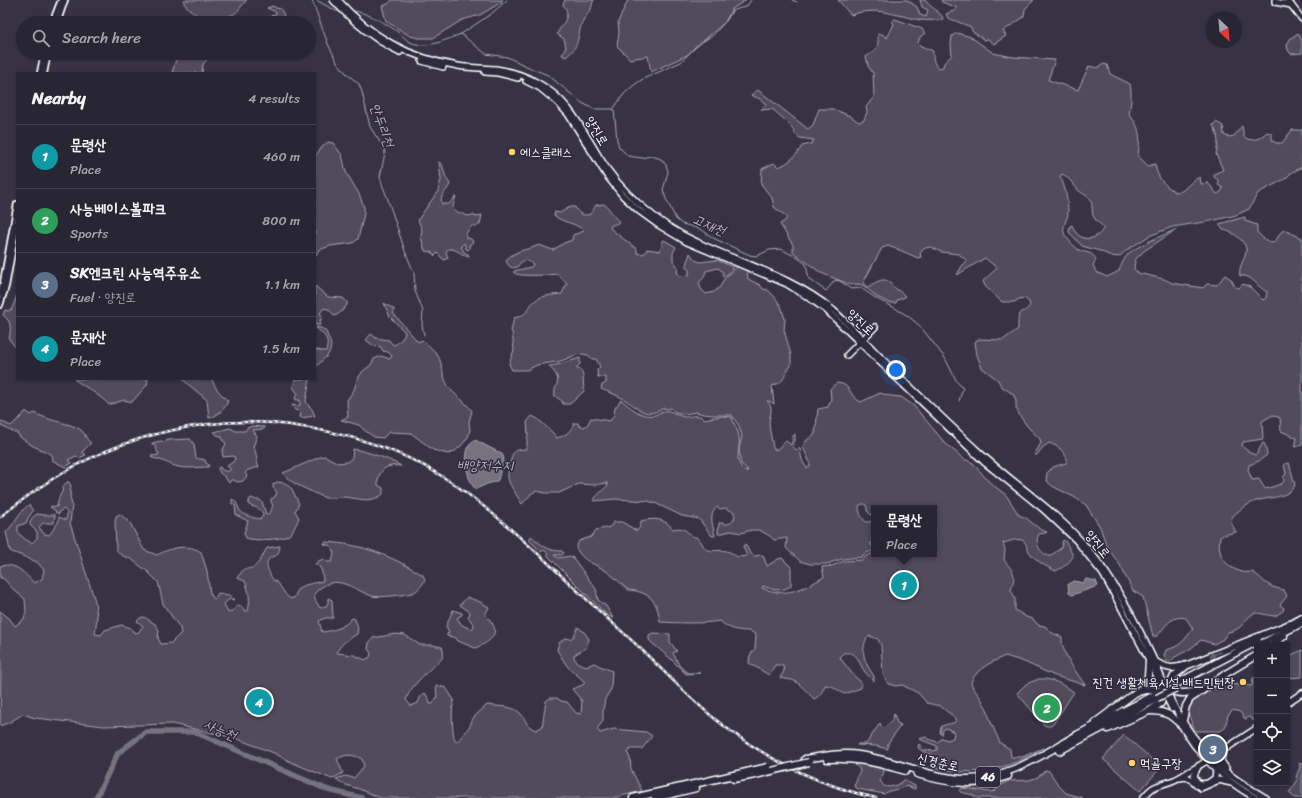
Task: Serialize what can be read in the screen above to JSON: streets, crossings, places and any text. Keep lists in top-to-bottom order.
{
  "streets": {
    "highway": ["신경춘로", "46"],
    "main road": ["양진로"]
  },
  "water": [
    "안두리천",
    "고재천",
    "배양저수지",
    "사능천"
  ],
  "places": ["에스클래스", "진건 생활체육시설 배드민턴장", "먹골구장"],
  "north": "bottom right",
  "page": {
    "search": "Search here",
    "heading": ["Nearby", "4 results"],
    "list": [
      {
        "mark": "1",
        "name": "문령산",
        "note": "Place",
        "value": "460 m"
      },
      {
        "mark": "2",
        "name": "사능베이스볼파크",
        "note": "Sports",
        "value": "800 m"
      },
      {
        "mark": "3",
        "name": "SK엔크린 사능역주유소",
        "note": "Fuel · 양진로",
        "value": "1.1 km"
      },
      {
        "mark": "4",
        "name": "문재산",
        "note": "Place",
        "value": "1.5 km"
      }
    ],
    "popup": ["문령산", "Place"],
    "pins": [
      "1",
      "4",
      "2",
      "3"
    ],
    "map_buttons": ["+", "−"]
  }
}
